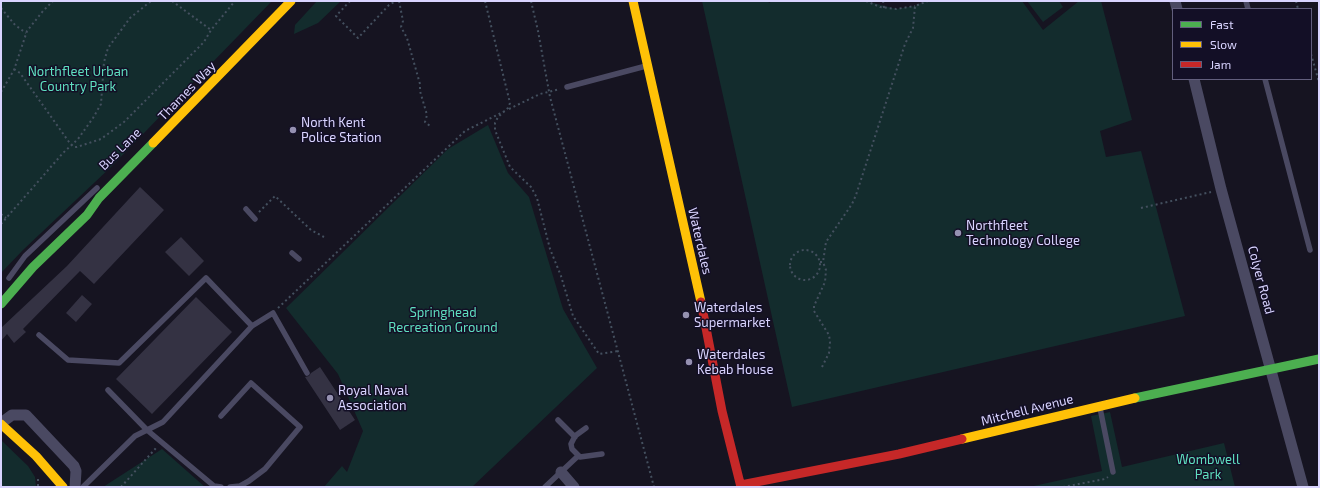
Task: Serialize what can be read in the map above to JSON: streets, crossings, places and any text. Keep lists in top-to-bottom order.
{
  "streets": {
    "street": [
      "Thames Way",
      "Waterdales",
      "Colyer Road",
      "Mitchell Avenue"
    ],
    "lane": ["Bus Lane"]
  },
  "crossings": [
    ["Thames Way", "Bus Lane"],
    ["Waterdales", "Mitchell Avenue"],
    ["Colyer Road", "Mitchell Avenue"]
  ],
  "parks": ["Northfleet Urban Country Park", "Springhead Recreation Ground", "Wombwell Park"],
  "places": [
    "North Kent Police Station",
    "Northfleet Technology College",
    "Waterdales Supermarket",
    "Waterdales Kebab House",
    "Royal Naval Association"
  ],
  "legend": ["Fast", "Slow", "Jam"]
}
